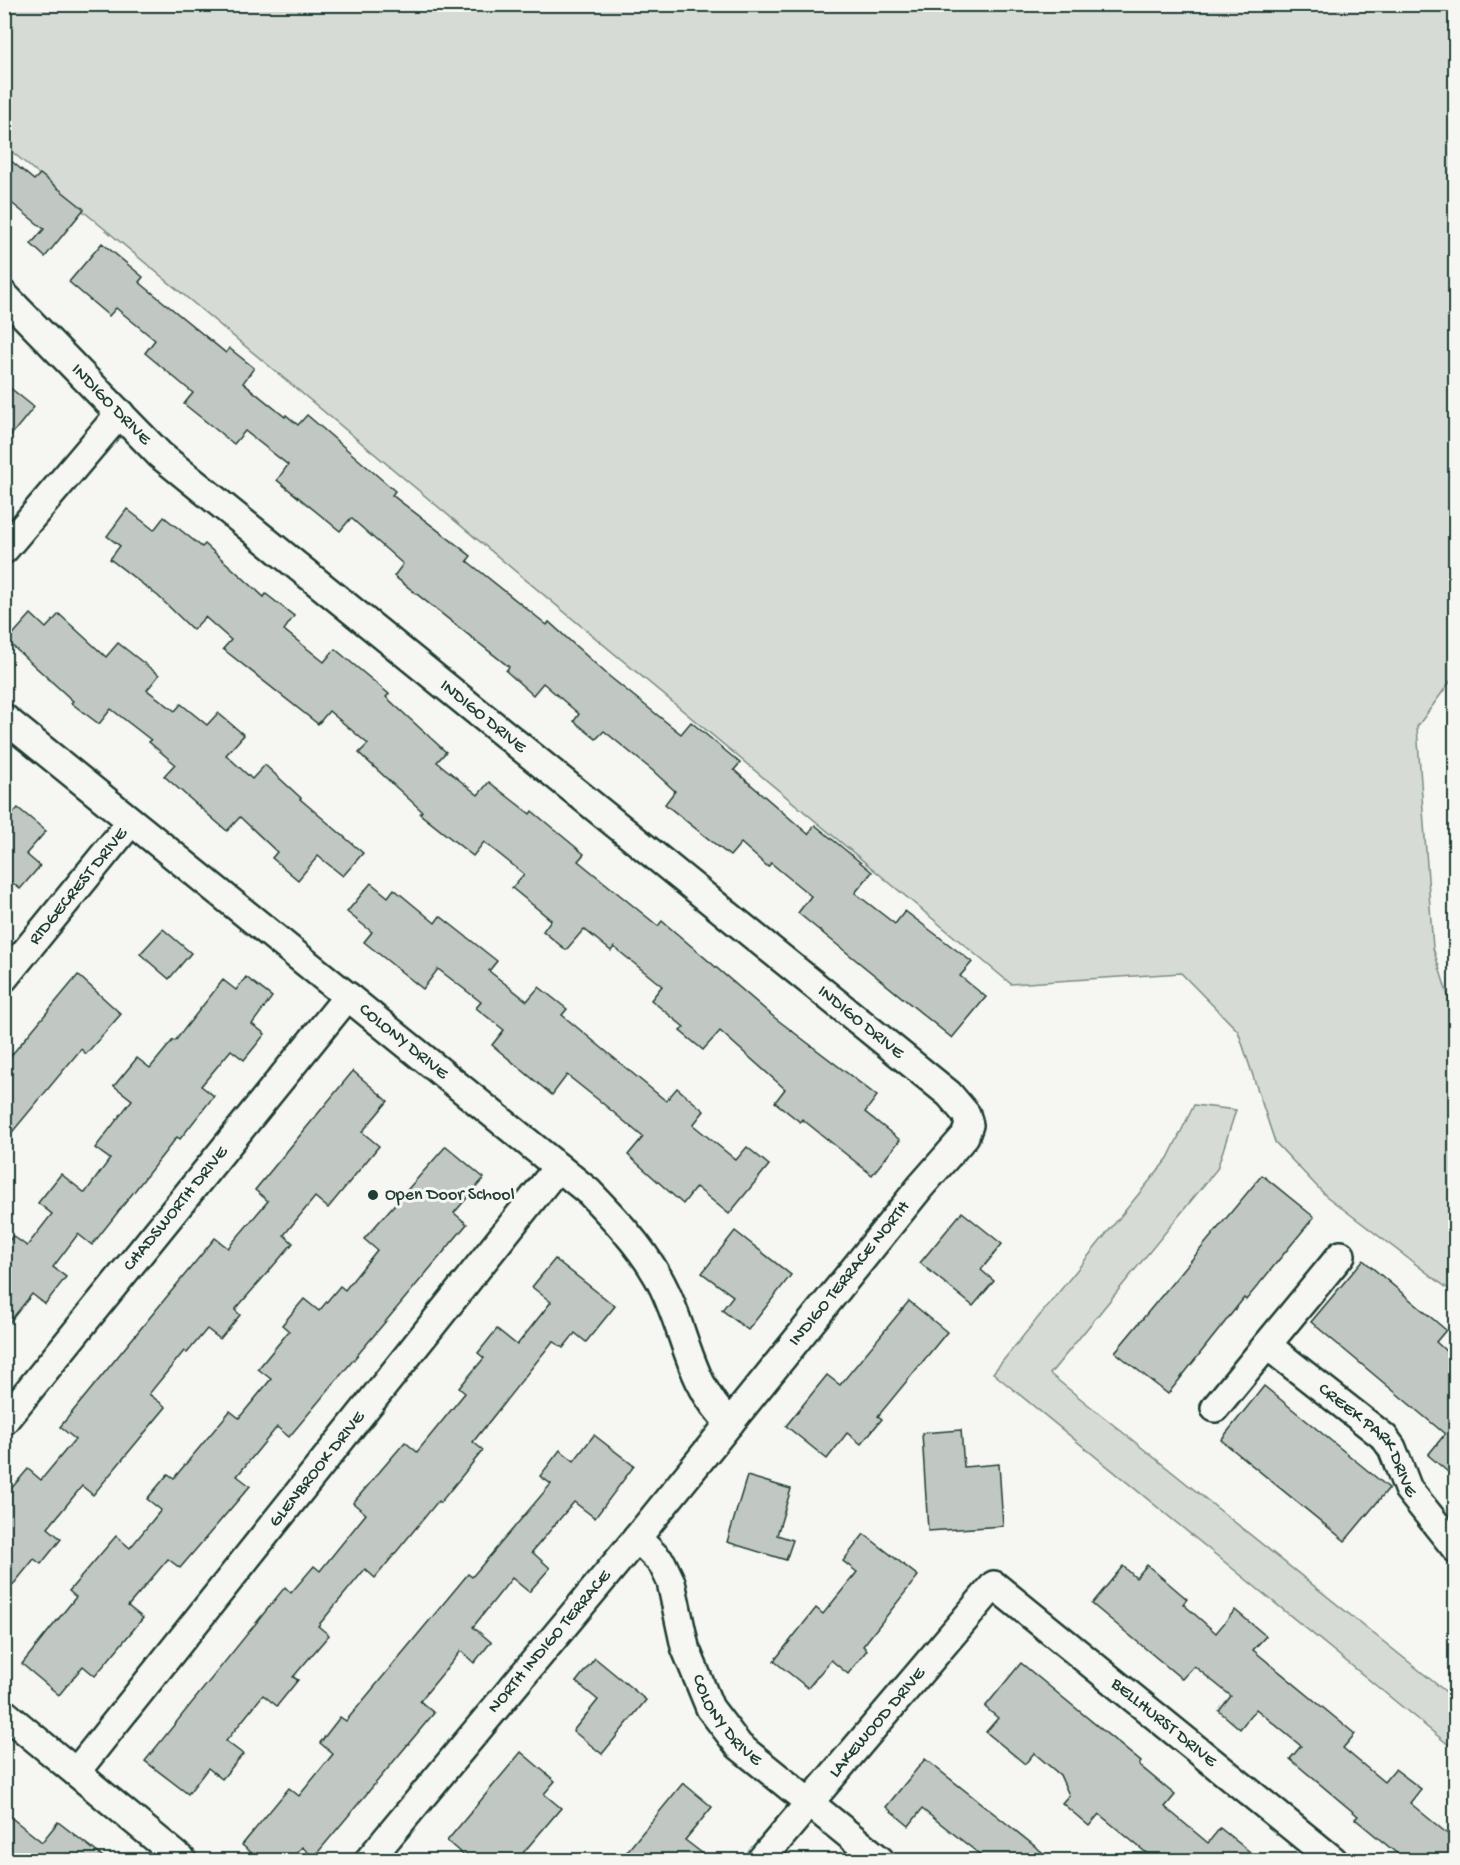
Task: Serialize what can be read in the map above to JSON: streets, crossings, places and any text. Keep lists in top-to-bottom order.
{
  "streets": {
    "street": [
      "INDIGO DRIVE",
      "RIDGECREST DRIVE",
      "COLONY DRIVE",
      "CHADSWORTH DRIVE",
      "INDIGO TERRACE NORTH",
      "CREEK PARK DRIVE",
      "GLENBROOK DRIVE",
      "NORTH INDIGO TERRACE",
      "LAKEWOOD DRIVE",
      "BELLHURST DRIVE"
    ]
  },
  "crossings": [
    ["INDIGO DRIVE", "INDIGO TERRACE NORTH"],
    ["RIDGECREST DRIVE", "COLONY DRIVE"],
    ["COLONY DRIVE", "CHADSWORTH DRIVE"],
    ["COLONY DRIVE", "INDIGO TERRACE NORTH"],
    ["COLONY DRIVE", "GLENBROOK DRIVE"],
    ["COLONY DRIVE", "NORTH INDIGO TERRACE"],
    ["COLONY DRIVE", "LAKEWOOD DRIVE"],
    ["INDIGO TERRACE NORTH", "NORTH INDIGO TERRACE"],
    ["LAKEWOOD DRIVE", "BELLHURST DRIVE"]
  ],
  "places": ["Open Door School"]
}
